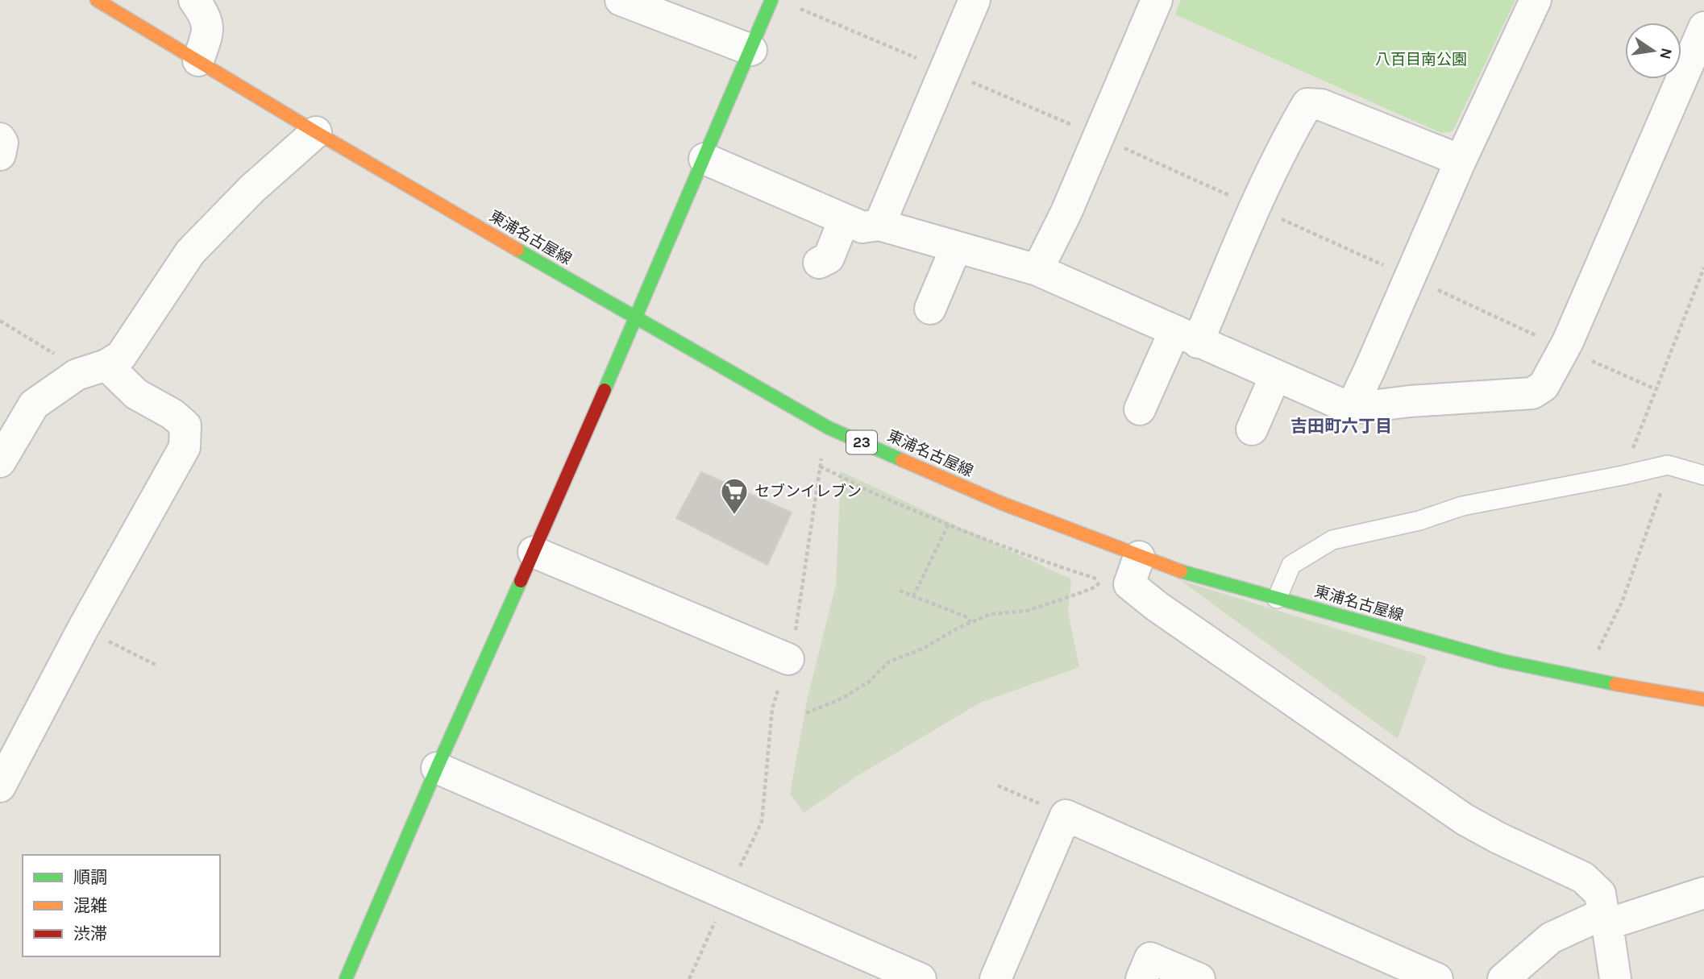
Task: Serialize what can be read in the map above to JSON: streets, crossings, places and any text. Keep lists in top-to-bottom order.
{
  "streets": {
    "main road": ["東浦名古屋線", "23"]
  },
  "districts": ["吉田町六丁目"],
  "parks": ["八百目南公園"],
  "places": {
    "supermarket": ["セブンイレブン"]
  },
  "legend": ["順調", "混雑", "渋滞"],
  "north": "right"
}
